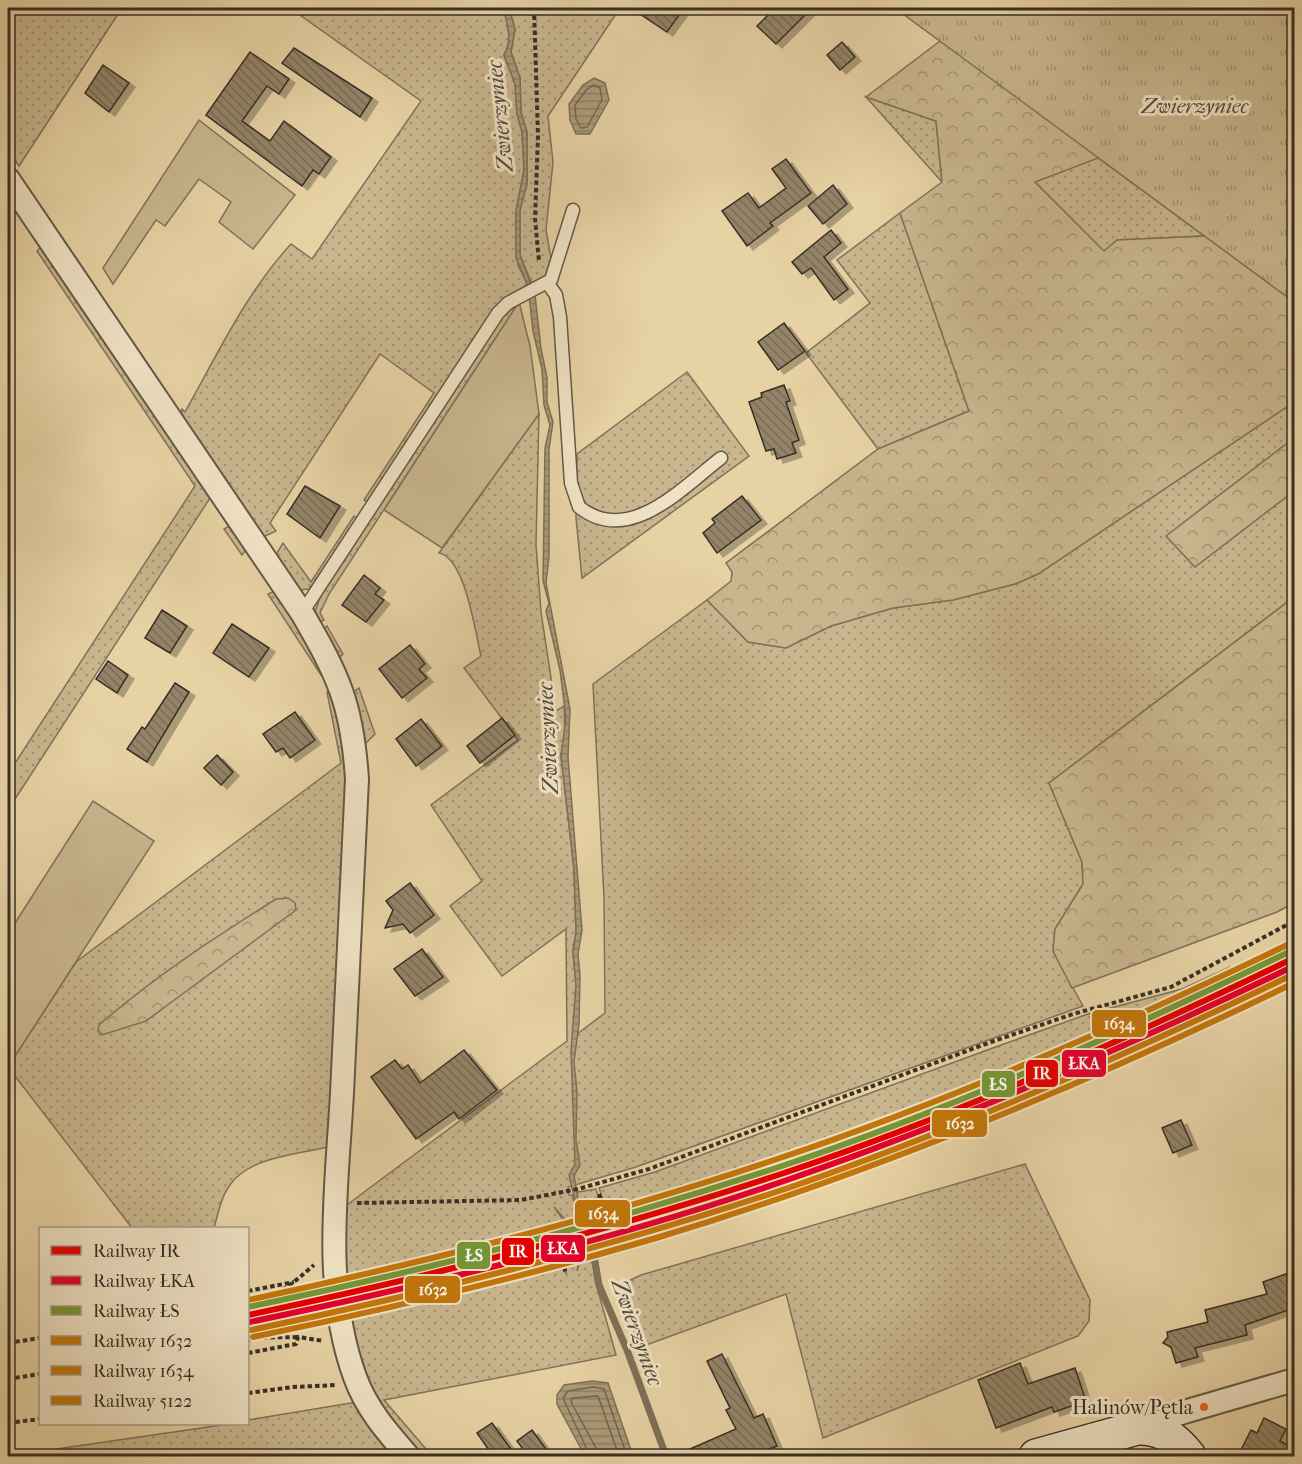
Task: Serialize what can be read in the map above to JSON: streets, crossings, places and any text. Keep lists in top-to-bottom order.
{
  "water": ["Zwierzyniec"],
  "parks": ["Zwierzyniec"],
  "places": ["Halinów/Pętla"],
  "lines": [
    "rail line 1634",
    "rail line ŁS",
    "rail line IR",
    "rail line ŁKA",
    "rail line 1632",
    "rail line 5122"
  ],
  "legend": [
    "Railway IR",
    "Railway ŁKA",
    "Railway ŁS",
    "Railway 1632",
    "Railway 1634",
    "Railway 5122"
  ]
}
